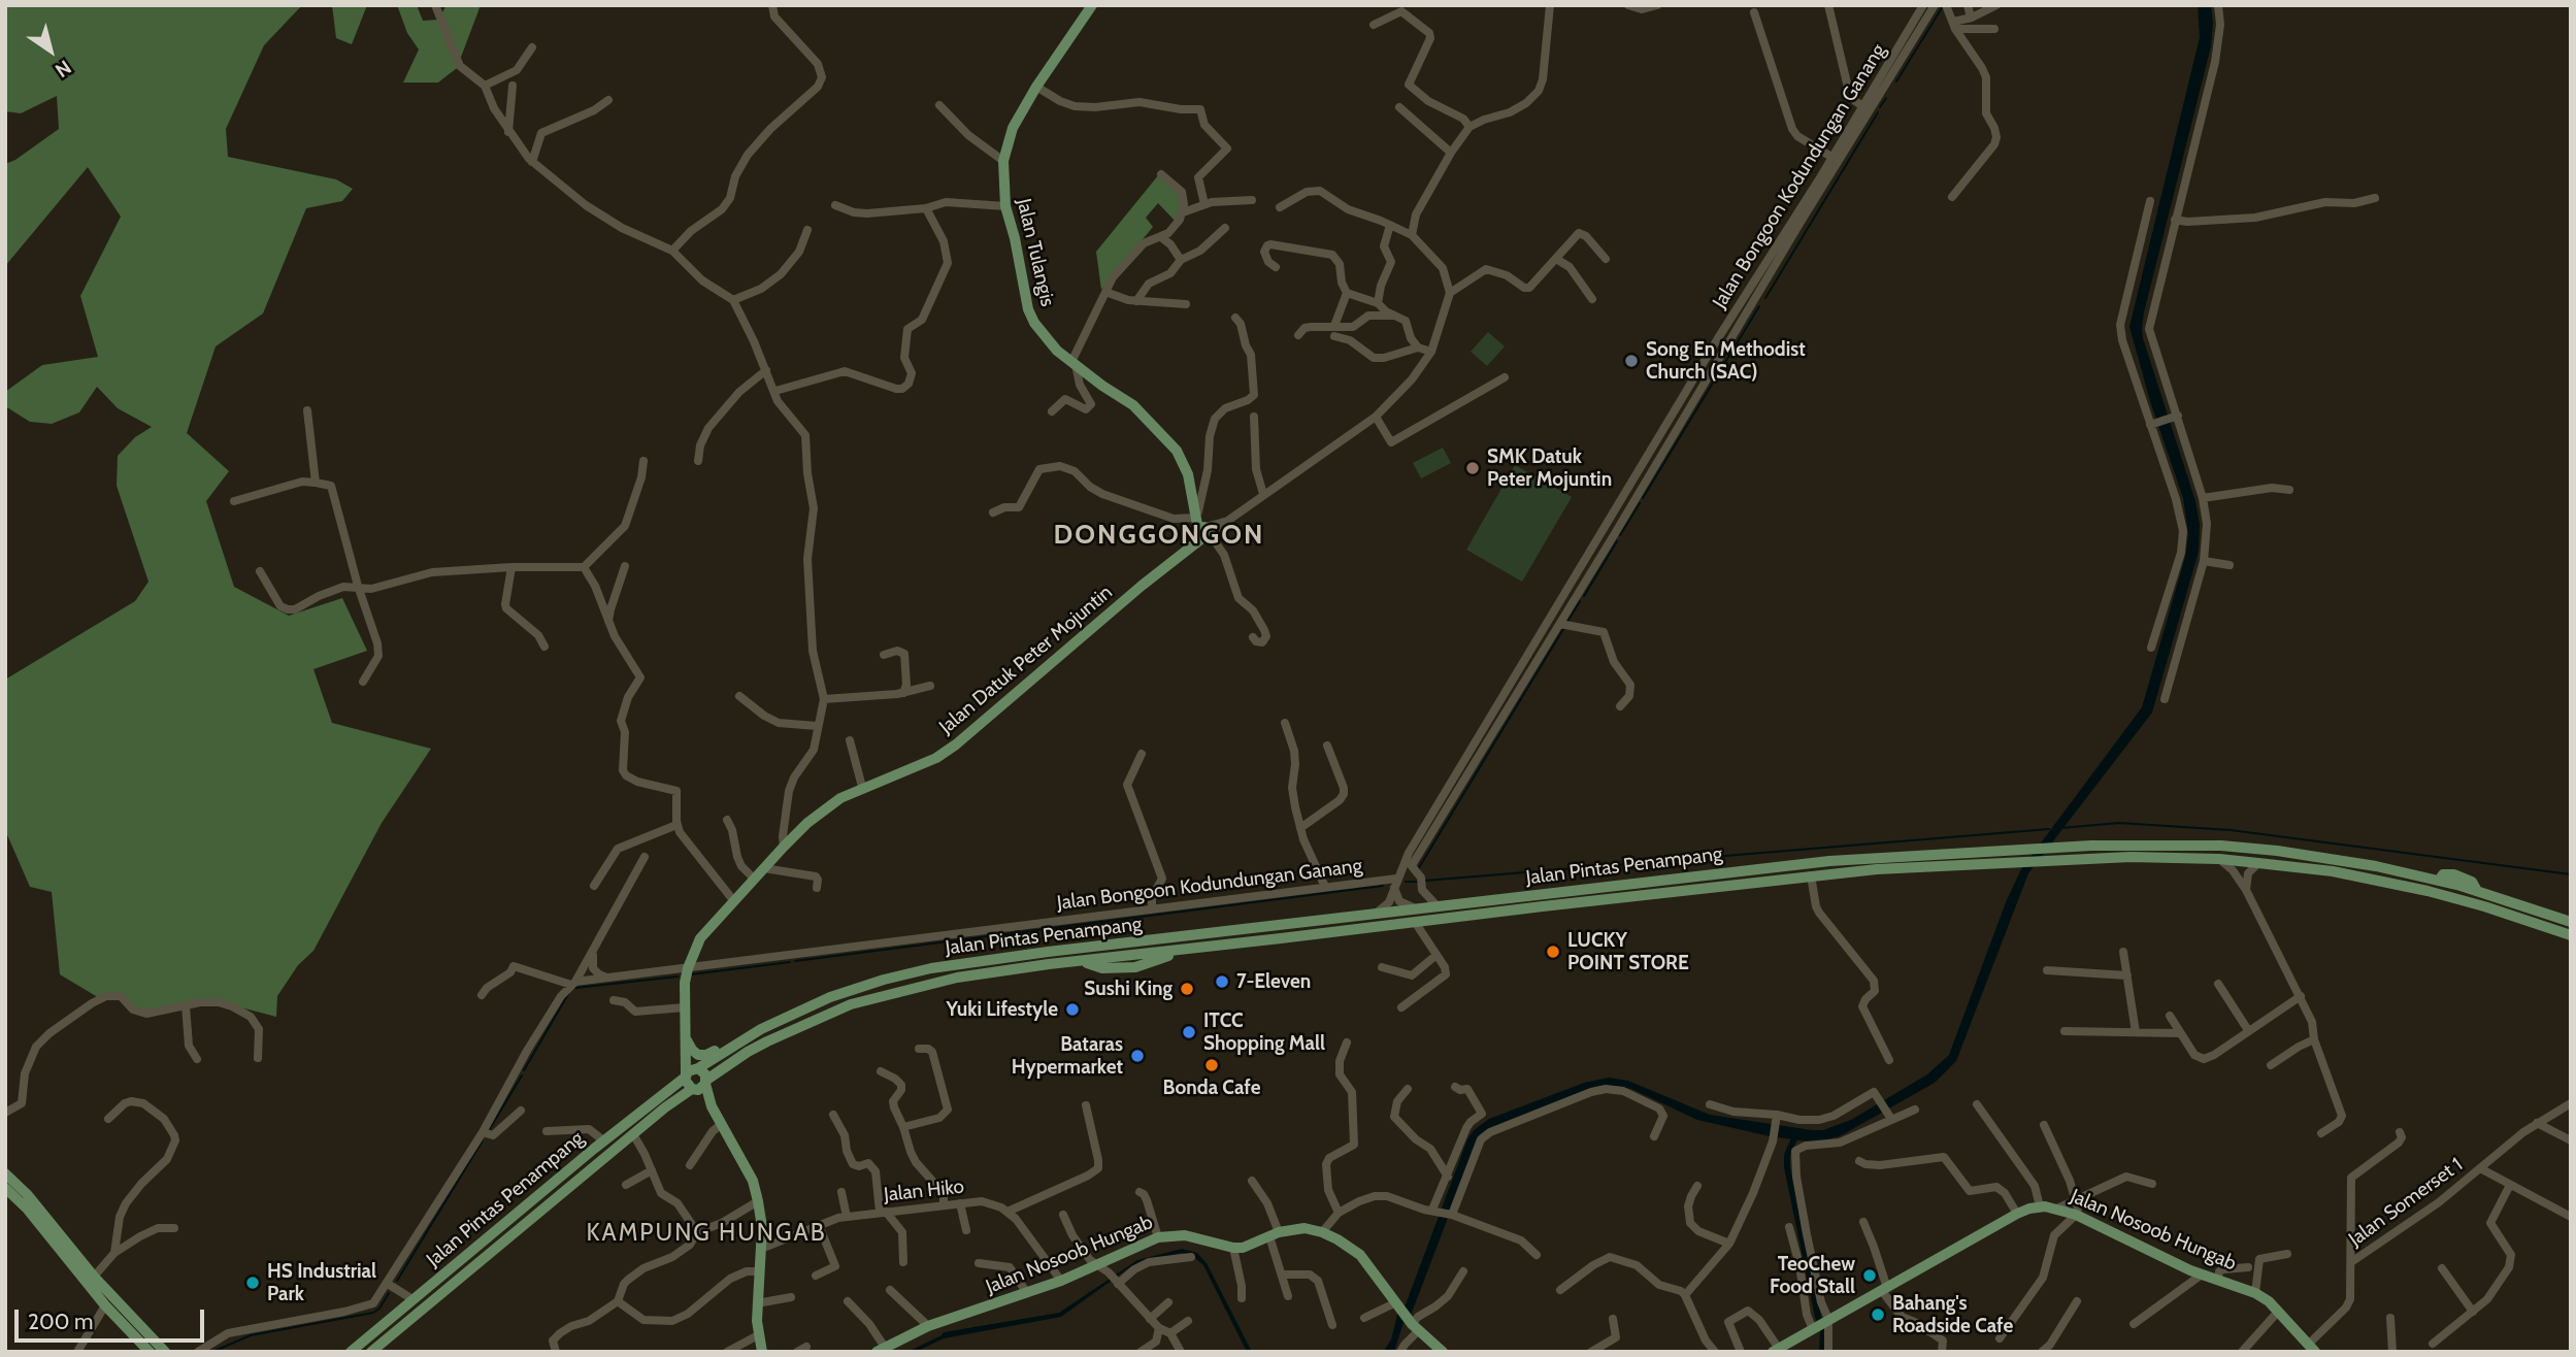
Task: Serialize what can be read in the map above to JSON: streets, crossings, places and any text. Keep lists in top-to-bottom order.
{
  "streets": {
    "main road": [
      "Jalan Tulangis",
      "Jalan Datuk Peter Mojuntin",
      "Jalan Pintas Penampang",
      "Jalan Nosoob Hungab"
    ],
    "street": ["Jalan Bongoon Kodundungan Ganang", "Jalan Hiko", "Jalan Somerset 1"]
  },
  "crossings": [
    ["Jalan Bongoon Kodundungan Ganang", "Jalan Datuk Peter Mojuntin"],
    ["Jalan Tulangis", "Jalan Datuk Peter Mojuntin"],
    ["Jalan Datuk Peter Mojuntin", "Jalan Pintas Penampang"],
    ["Jalan Somerset 1", "Jalan Nosoob Hungab"]
  ],
  "districts": ["DONGGONGON", "KAMPUNG HUNGAB"],
  "places": [
    "Song En Methodist Church (SAC)",
    "SMK Datuk Peter Mojuntin",
    "LUCKY POINT STORE",
    "7-Eleven",
    "Sushi King",
    "Yuki Lifestyle",
    "ITCC Shopping Mall",
    "Bataras Hypermarket",
    "Bonda Cafe",
    "TeoChew Food Stall",
    "HS Industrial Park",
    "Bahang's Roadside Cafe"
  ],
  "scale_bar": "200 m",
  "north": "bottom right"
}
